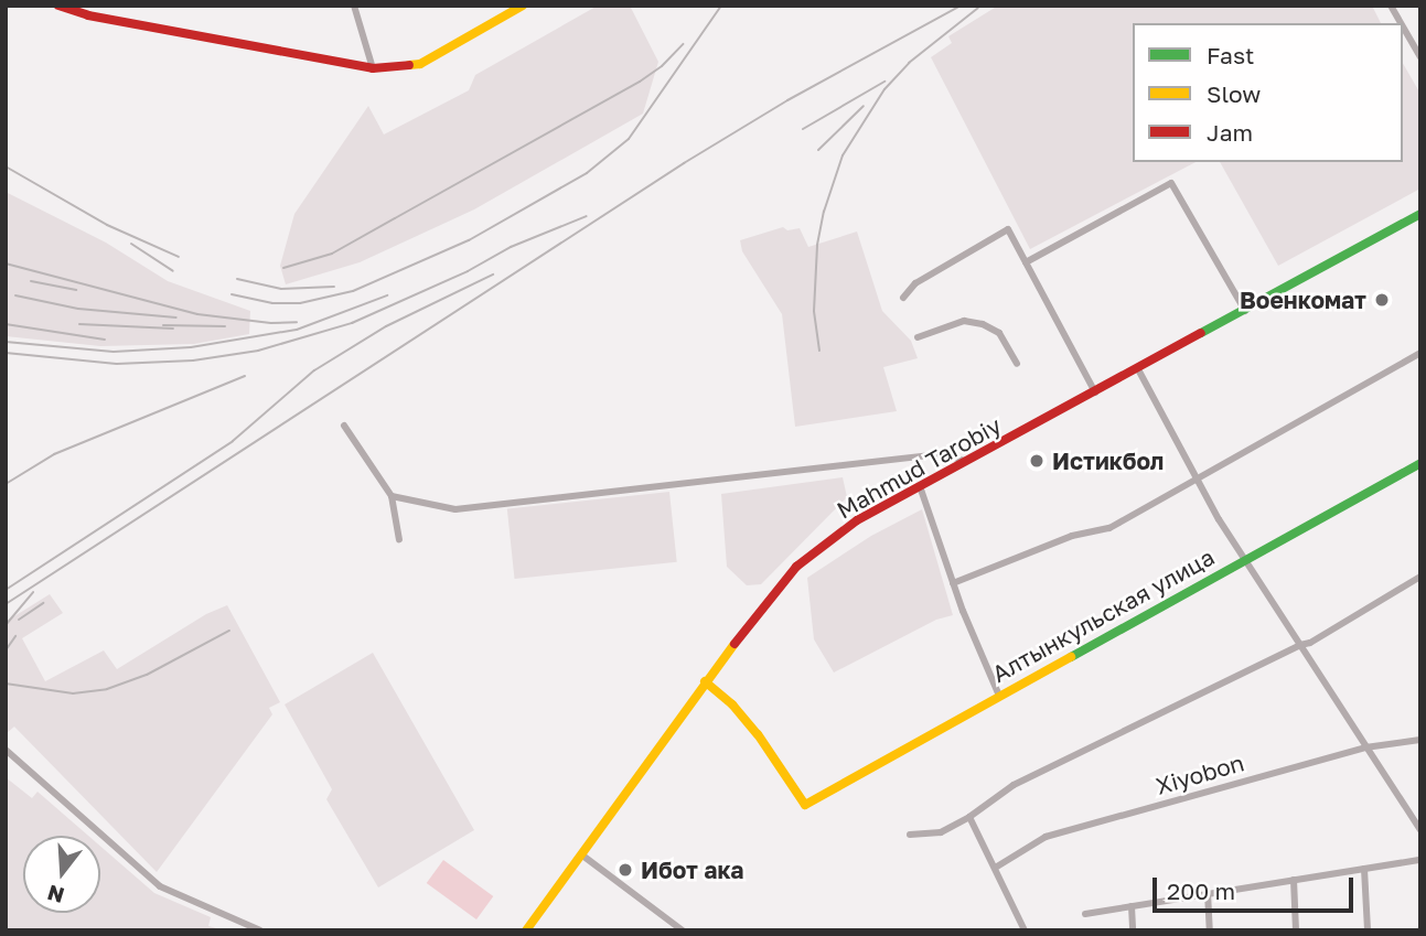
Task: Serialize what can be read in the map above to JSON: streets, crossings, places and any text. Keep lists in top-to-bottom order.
{
  "streets": {
    "street": ["Mahmud Tarobiy", "Алтынкульская улица", "Xiyobon"]
  },
  "crossings": [
    ["Mahmud Tarobiy", "Алтынкульская улица"]
  ],
  "places": ["Военкомат", "Истикбол", "Ибот ака"],
  "legend": ["Fast", "Slow", "Jam"],
  "scale_bar": "200 m",
  "north": "bottom"
}
